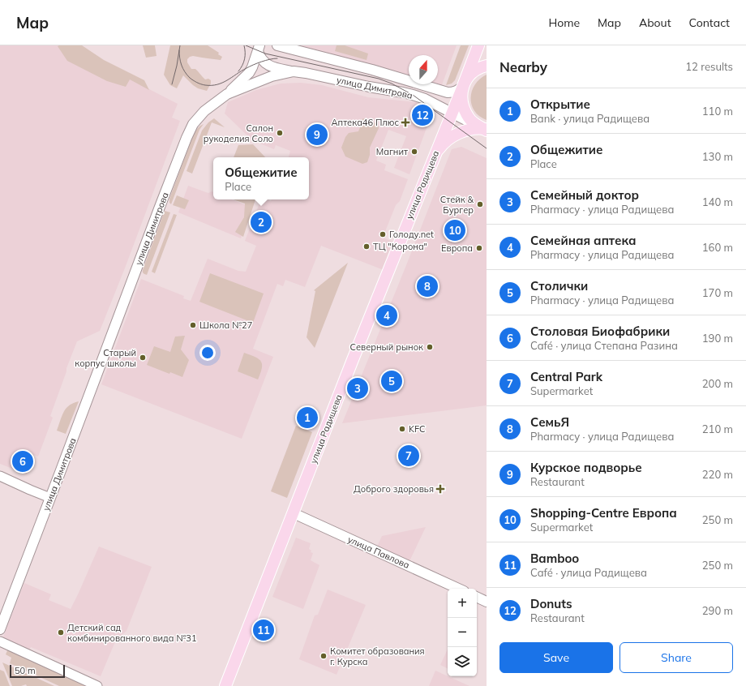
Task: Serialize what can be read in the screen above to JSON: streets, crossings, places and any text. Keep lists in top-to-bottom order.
{
  "streets": {
    "main road": ["улица Димитрова", "улица Радищева", "улица Павлова"]
  },
  "crossings": [
    ["улица Димитрова", "улица Радищева"],
    ["улица Радищева", "улица Павлова"]
  ],
  "places": {
    "health": ["Аптека46 Плюс", "Доброго здоровья"],
    "other": [
      "Салон рукоделия Соло",
      "Магнит",
      "Стейк & Бургер",
      "Голоду.net",
      "ТЦ \"Корона\"",
      "Европа",
      "Школа №27",
      "Северный рынок",
      "Старый корпус школы",
      "KFC",
      "Детский сад комбинированного вида №31",
      "Комитет образования г. Курска"
    ]
  },
  "scale_bar": "50 m",
  "north": "top",
  "page": {
    "header": "Map",
    "nav": [
      "Home",
      "Map",
      "About",
      "Contact"
    ],
    "heading": ["Nearby", "12 results"],
    "list": [
      {
        "mark": "1",
        "name": "Открытие",
        "note": "Bank · улица Радищева",
        "value": "110 m"
      },
      {
        "mark": "2",
        "name": "Общежитие",
        "note": "Place",
        "value": "130 m"
      },
      {
        "mark": "3",
        "name": "Семейный доктор",
        "note": "Pharmacy · улица Радищева",
        "value": "140 m"
      },
      {
        "mark": "4",
        "name": "Семейная аптека",
        "note": "Pharmacy · улица Радищева",
        "value": "160 m"
      },
      {
        "mark": "5",
        "name": "Столички",
        "note": "Pharmacy · улица Радищева",
        "value": "170 m"
      },
      {
        "mark": "6",
        "name": "Столовая Биофабрики",
        "note": "Café · улица Степана Разина",
        "value": "190 m"
      },
      {
        "mark": "7",
        "name": "Central Park",
        "note": "Supermarket",
        "value": "200 m"
      },
      {
        "mark": "8",
        "name": "СемьЯ",
        "note": "Pharmacy · улица Радищева",
        "value": "210 m"
      },
      {
        "mark": "9",
        "name": "Курское подворье",
        "note": "Restaurant",
        "value": "220 m"
      },
      {
        "mark": "10",
        "name": "Shopping-Centre Европа",
        "note": "Supermarket",
        "value": "250 m"
      },
      {
        "mark": "11",
        "name": "Bamboo",
        "note": "Café · улица Радищева",
        "value": "250 m"
      },
      {
        "mark": "12",
        "name": "Donuts",
        "note": "Restaurant",
        "value": "290 m"
      }
    ],
    "pins": [
      "12",
      "9",
      "2",
      "10",
      "8",
      "4",
      "5",
      "3",
      "1",
      "7",
      "6",
      "11"
    ],
    "popup": ["Общежитие", "Place"],
    "map_buttons": ["+", "−"],
    "buttons": ["Save", "Share"],
    "scale": "50 m"
  }
}
